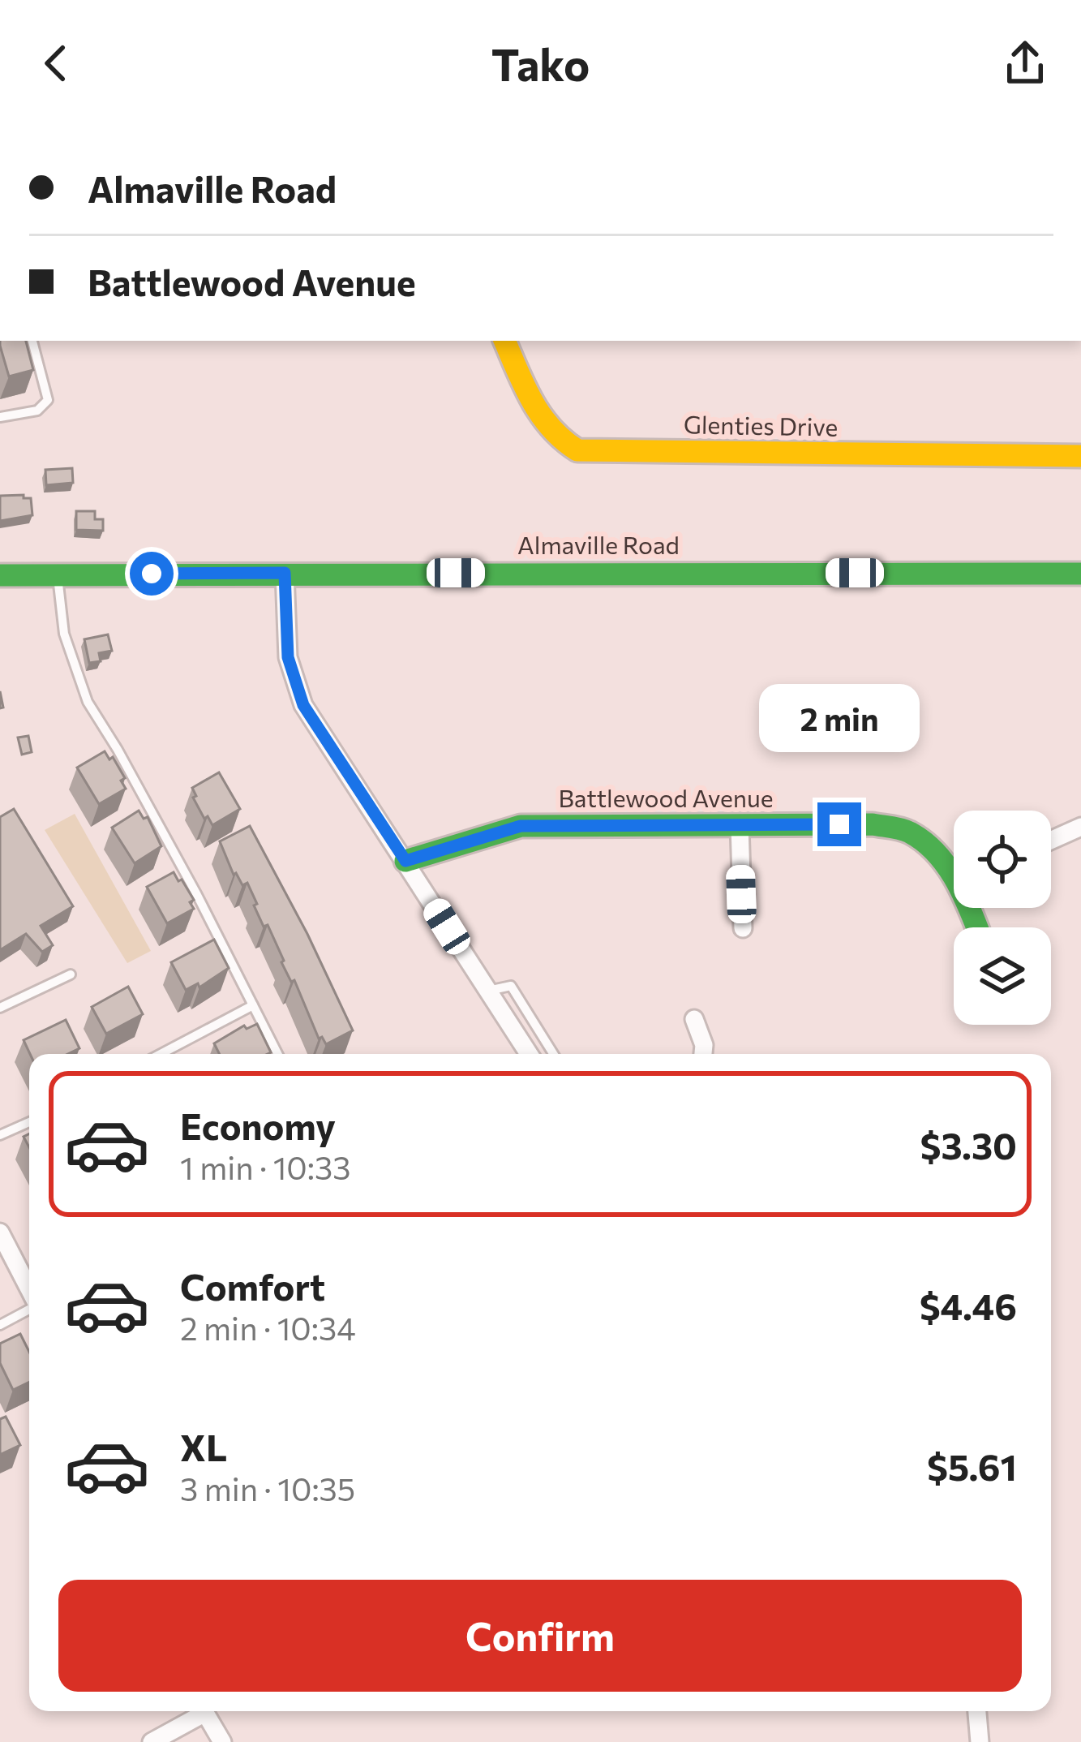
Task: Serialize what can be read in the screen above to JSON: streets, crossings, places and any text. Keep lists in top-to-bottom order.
{
  "streets": {
    "street": ["Glenties Drive", "Almaville Road", "Battlewood Avenue"]
  },
  "page": {
    "header": "Tako",
    "banner": ["Almaville Road", "Battlewood Avenue"],
    "bubble": "2 min",
    "list": [
      {
        "name": "Economy",
        "note": "1 min · 10:33",
        "value": "$3.30"
      },
      {
        "name": "Comfort",
        "note": "2 min · 10:34",
        "value": "$4.46"
      },
      {
        "name": "XL",
        "note": "3 min · 10:35",
        "value": "$5.61"
      }
    ],
    "buttons": "Confirm"
  }
}
